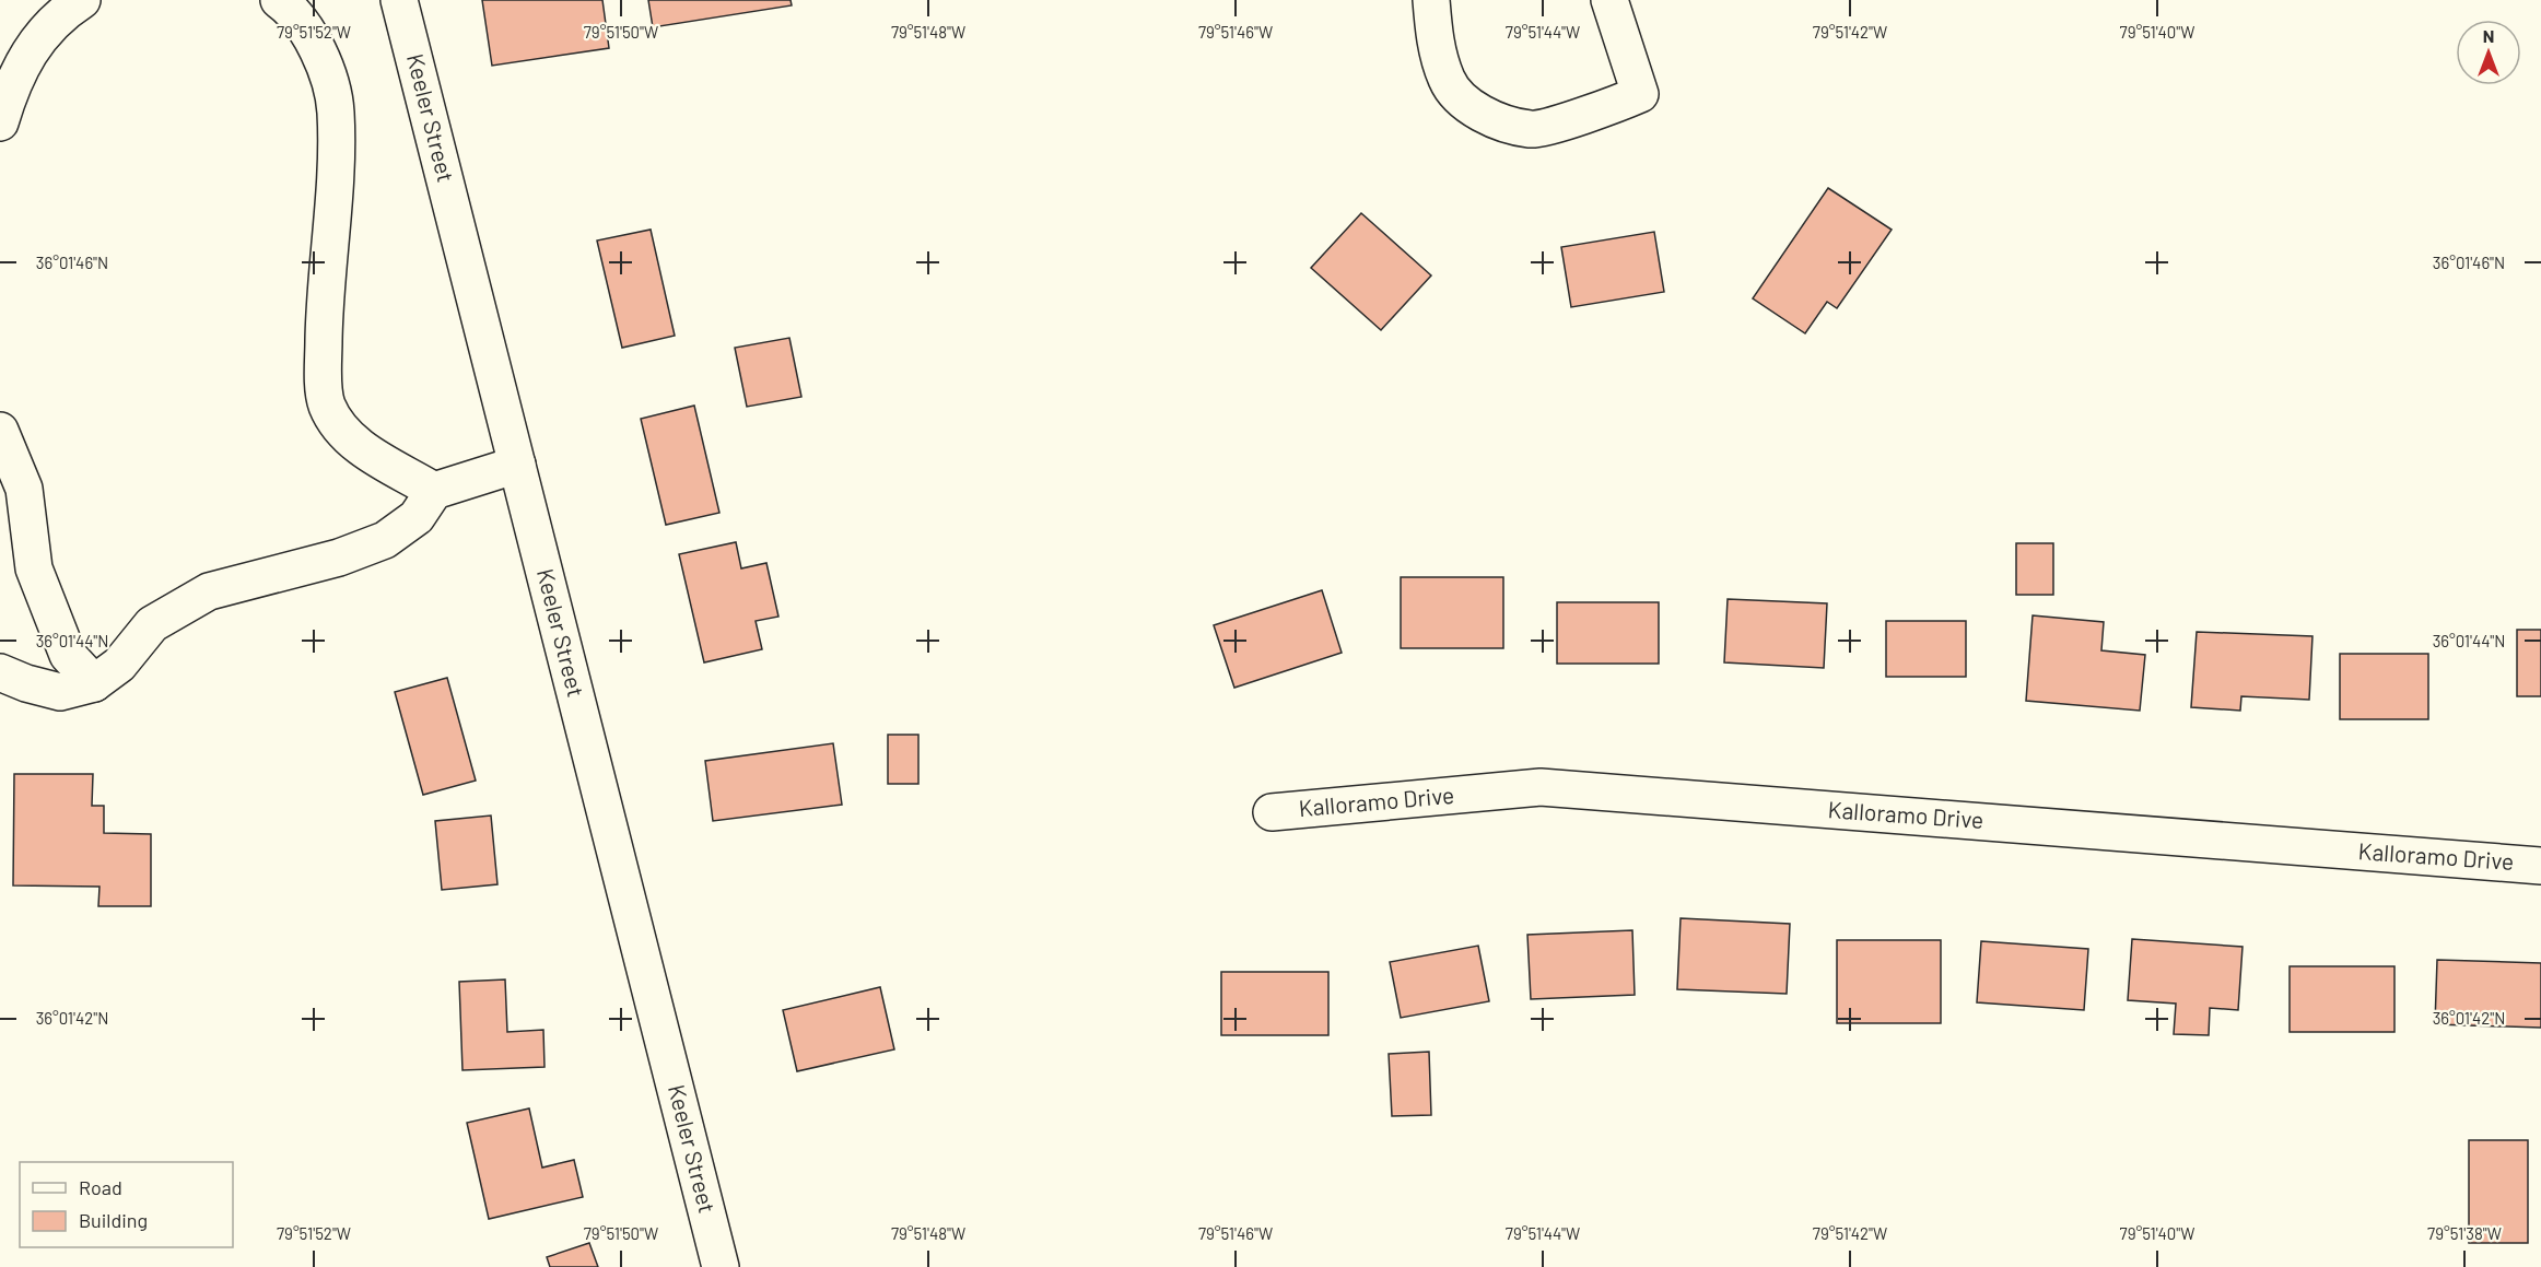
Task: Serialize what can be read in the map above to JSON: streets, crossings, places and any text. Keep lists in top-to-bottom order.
{
  "streets": {
    "street": ["Keeler Street", "Kalloramo Drive"]
  },
  "legend": ["Road", "Building"],
  "north": "top",
  "coordinates": [
    "79°51'52\"W",
    "79°51'50\"W",
    "79°51'48\"W",
    "79°51'46\"W",
    "79°51'44\"W",
    "79°51'42\"W",
    "79°51'40\"W",
    "36°01'46\"N",
    "36°01'44\"N",
    "36°01'42\"N",
    "79°51'38\"W"
  ]
}
